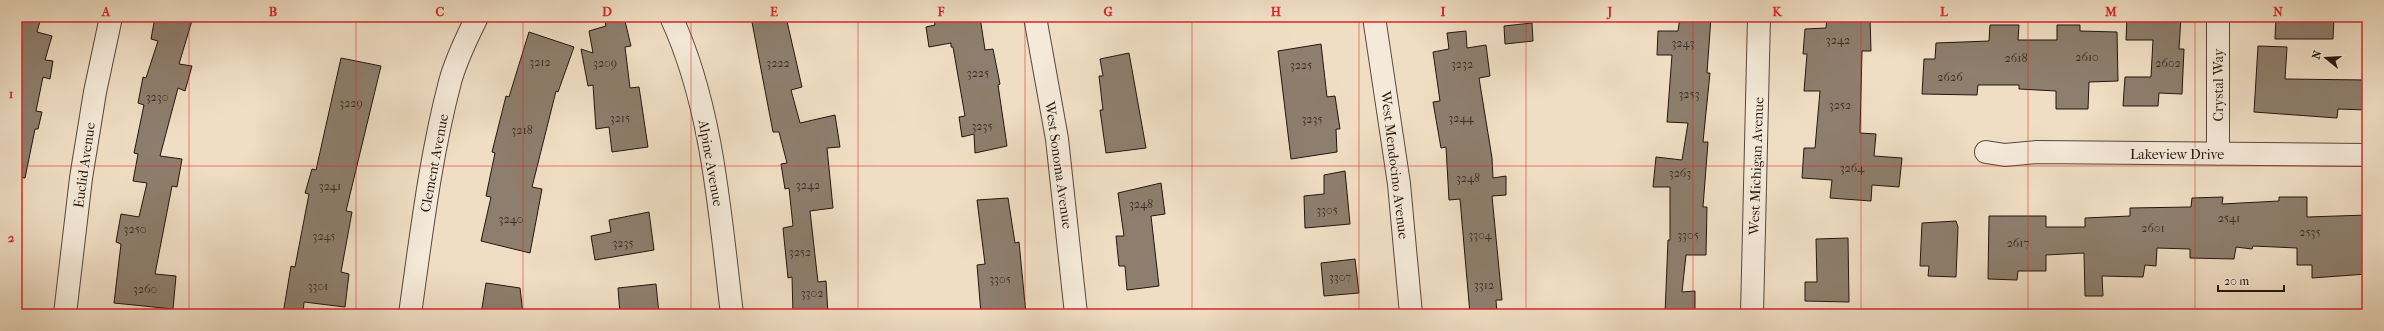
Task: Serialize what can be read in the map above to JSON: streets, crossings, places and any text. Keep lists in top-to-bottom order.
{
  "streets": {
    "street": [
      "Crystal Way",
      "Lakeview Drive",
      "Clement Avenue",
      "Alpine Avenue",
      "Euclid Avenue",
      "West Sonoma Avenue",
      "West Mendocino Avenue",
      "West Michigan Avenue"
    ]
  },
  "crossings": [
    ["Crystal Way", "Lakeview Drive"]
  ],
  "house_numbers": [
    "3242",
    "3243",
    "2610",
    "2618",
    "3212",
    "3209",
    "3222",
    "2602",
    "3232",
    "3225",
    "3225",
    "2626",
    "3253",
    "3230",
    "3229",
    "3252",
    "3215",
    "3244",
    "3235",
    "3235",
    "3218",
    "3264",
    "3263",
    "3248",
    "3242",
    "3241",
    "3248",
    "3305",
    "2541",
    "3240",
    "2601",
    "3250",
    "2535",
    "3304",
    "3305",
    "3245",
    "3235",
    "2617",
    "3252",
    "3307",
    "3305",
    "3312",
    "3301",
    "3260",
    "3302"
  ],
  "scale_bar": "20 m",
  "north": "left",
  "grid": {
    "columns": [
      "A",
      "B",
      "C",
      "D",
      "E",
      "F",
      "G",
      "H",
      "I",
      "J",
      "K",
      "L",
      "M",
      "N"
    ],
    "rows": ["1", "2"]
  }
}
